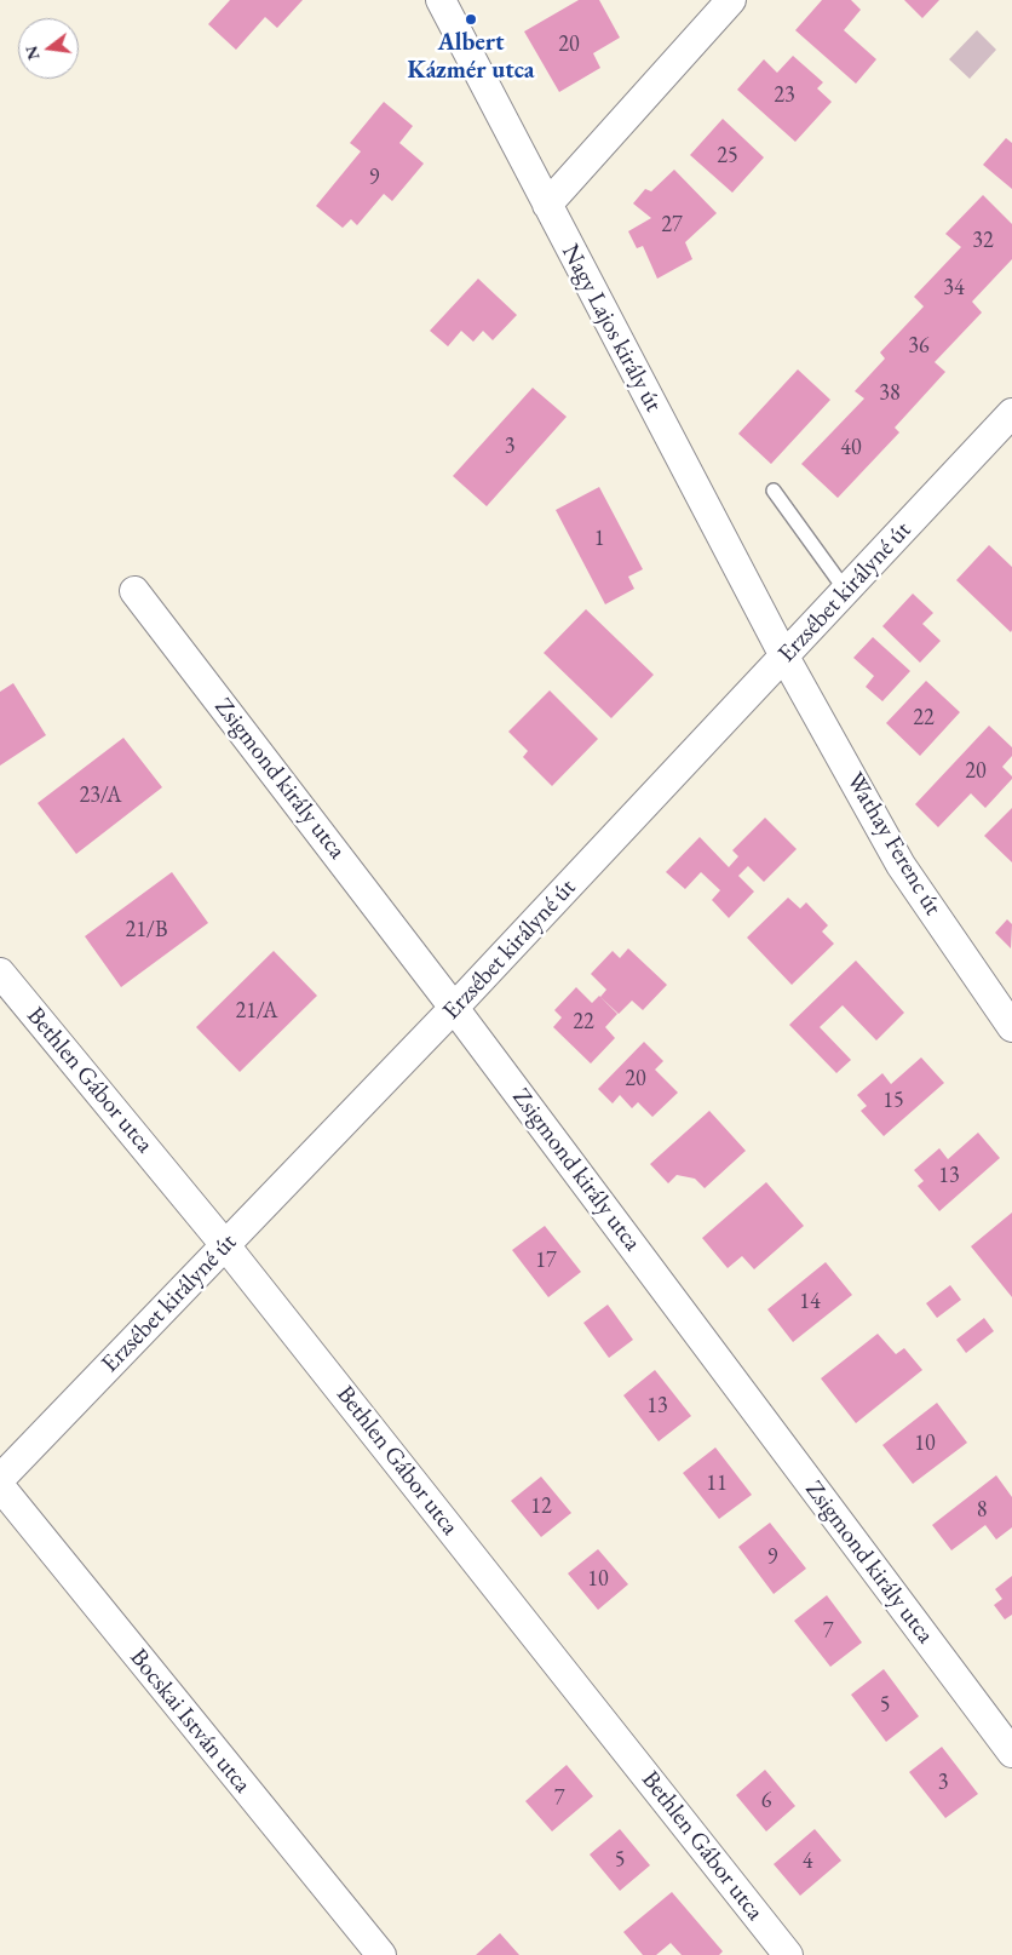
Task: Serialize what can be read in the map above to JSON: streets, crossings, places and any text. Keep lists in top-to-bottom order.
{
  "streets": {
    "street": [
      "Nagy Lajos király út",
      "Erzsébet királyné út",
      "Zsigmond király utca",
      "Wathay Ferenc út",
      "Bethlen Gábor utca",
      "Bocskai István utca"
    ]
  },
  "crossings": [
    ["Nagy Lajos király út", "Erzsébet királyné út"],
    ["Nagy Lajos király út", "Wathay Ferenc út"],
    ["Erzsébet királyné út", "Zsigmond király utca"],
    ["Erzsébet királyné út", "Wathay Ferenc út"],
    ["Erzsébet királyné út", "Bethlen Gábor utca"]
  ],
  "places": ["Albert Kázmér utca"],
  "house_numbers": [
    "20",
    "23",
    "25",
    "9",
    "27",
    "32",
    "34",
    "36",
    "38",
    "3",
    "40",
    "1",
    "22",
    "20",
    "23/A",
    "21/B",
    "21/A",
    "22",
    "20",
    "15",
    "13",
    "17",
    "14",
    "13",
    "10",
    "11",
    "12",
    "8",
    "9",
    "10",
    "7",
    "5",
    "3",
    "7",
    "6",
    "5",
    "4"
  ],
  "north": "left"
}
